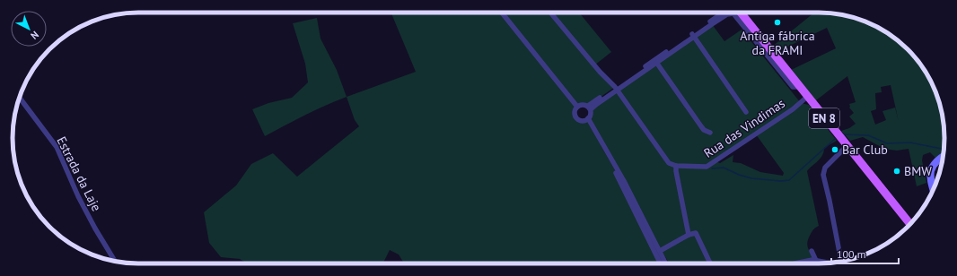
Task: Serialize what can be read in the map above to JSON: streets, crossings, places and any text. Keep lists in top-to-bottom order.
{
  "streets": {
    "main road": ["EN 8"],
    "street": ["Rua das Vindimas", "Estrada da Laje"]
  },
  "crossings": [
    ["EN 8", "Rua das Vindimas"]
  ],
  "places": ["Antiga fábrica da FRAMI", "Bar Club", "BMW"],
  "scale_bar": "100 m",
  "north": "bottom right"
}
